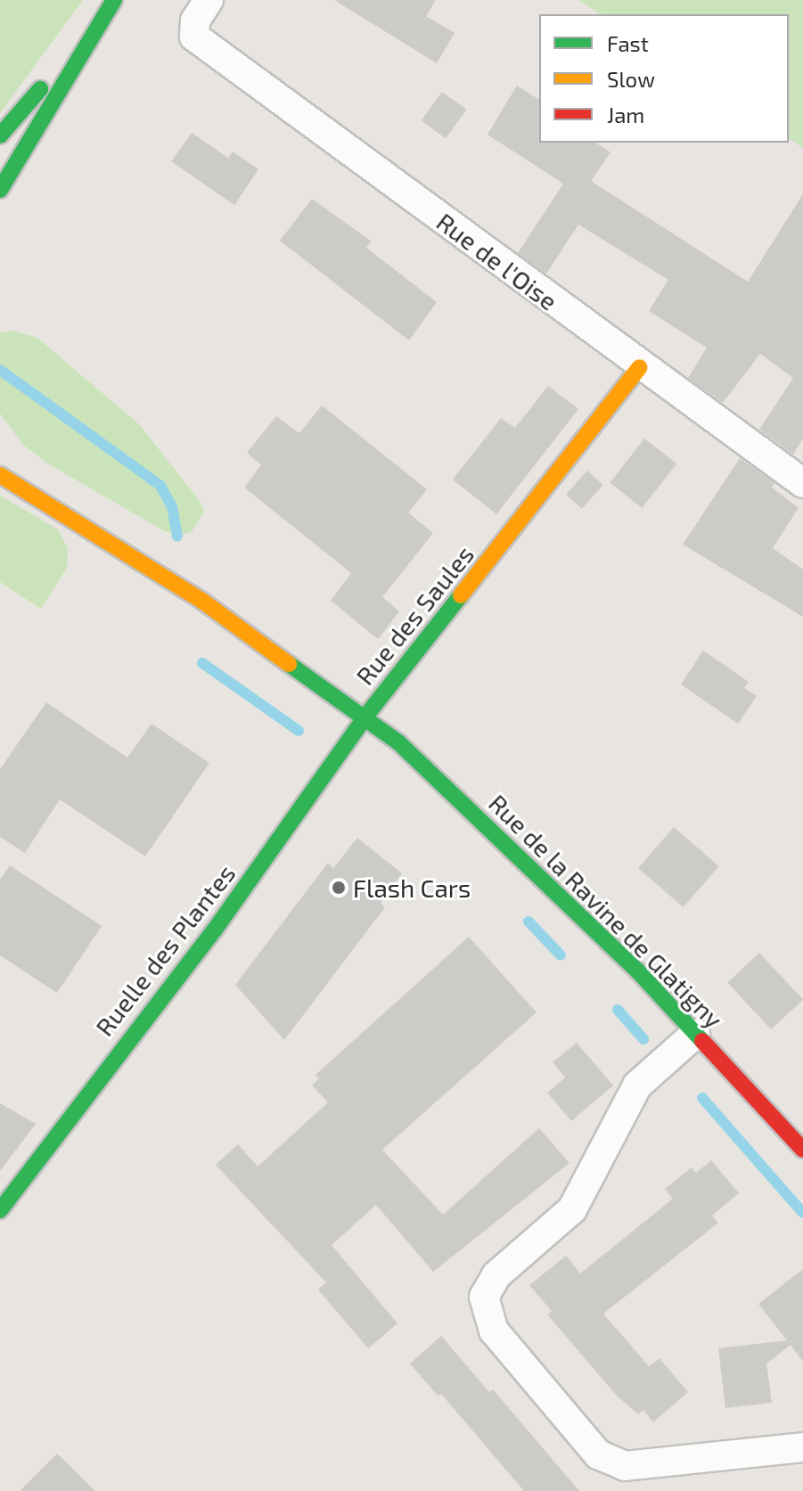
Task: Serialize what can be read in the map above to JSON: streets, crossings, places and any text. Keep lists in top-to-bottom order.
{
  "streets": {
    "street": [
      "Rue de l'Oise",
      "Rue des Saules",
      "Rue de la Ravine de Glatigny",
      "Ruelle des Plantes"
    ]
  },
  "crossings": [
    ["Rue de l'Oise", "Rue des Saules"],
    ["Rue des Saules", "Rue de la Ravine de Glatigny"],
    ["Rue des Saules", "Ruelle des Plantes"],
    ["Rue de la Ravine de Glatigny", "Ruelle des Plantes"]
  ],
  "places": ["Flash Cars"],
  "legend": ["Fast", "Slow", "Jam"]
}
